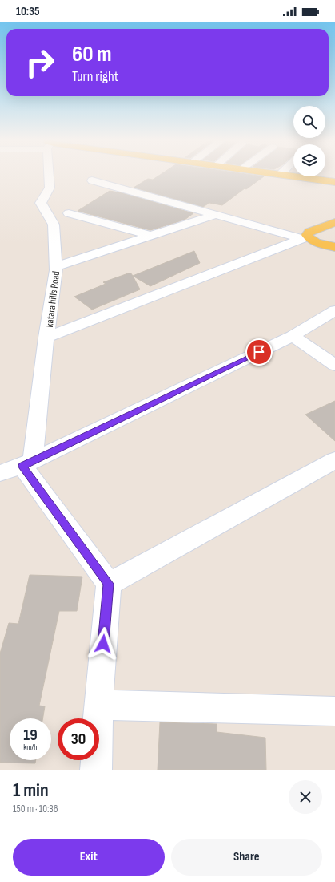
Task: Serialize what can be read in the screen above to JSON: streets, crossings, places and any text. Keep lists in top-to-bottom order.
{
  "streets": {
    "street": ["katara hills Road"]
  },
  "page": {
    "status": "10:35",
    "turn": ["60 m", "Turn right"],
    "speed": "19 km/h",
    "limit": "30",
    "heading": ["1 min", "150 m · 10:36"],
    "buttons": ["Exit", "Share"]
  }
}
